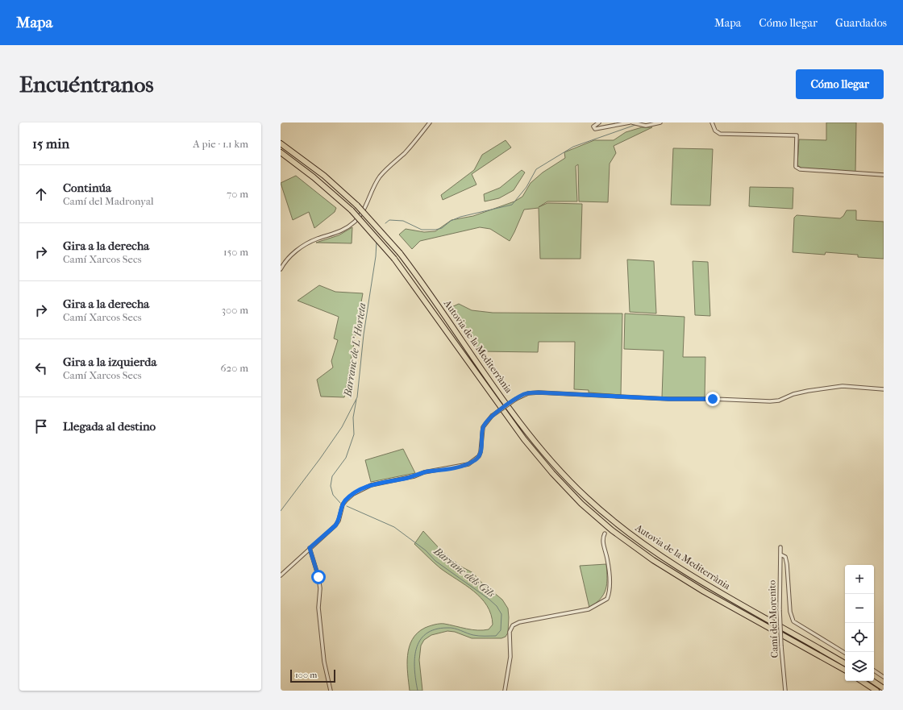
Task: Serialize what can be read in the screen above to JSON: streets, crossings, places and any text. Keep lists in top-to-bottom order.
{
  "streets": {
    "highway": ["Autovia de la Mediterrània"],
    "street": ["Camí del Morenito"]
  },
  "water": ["Barranc de L' Horteta", "Barranc dels Gils"],
  "scale_bar": "100 m",
  "page": {
    "header": "Mapa",
    "nav": ["Mapa", "Cómo llegar", "Guardados"],
    "buttons": "Cómo llegar",
    "title": "Encuéntranos",
    "heading": ["15 min", "A pie · 1.1 km"],
    "list": [
      ["Continúa", "Camí del Madronyal", "70 m"],
      ["Gira a la derecha", "Camí Xarcos Secs", "150 m"],
      ["Gira a la derecha", "Camí Xarcos Secs", "300 m"],
      ["Gira a la izquierda", "Camí Xarcos Secs", "620 m"],
      "Llegada al destino"
    ],
    "map_buttons": ["+", "−"],
    "scale": "100 m"
  }
}
